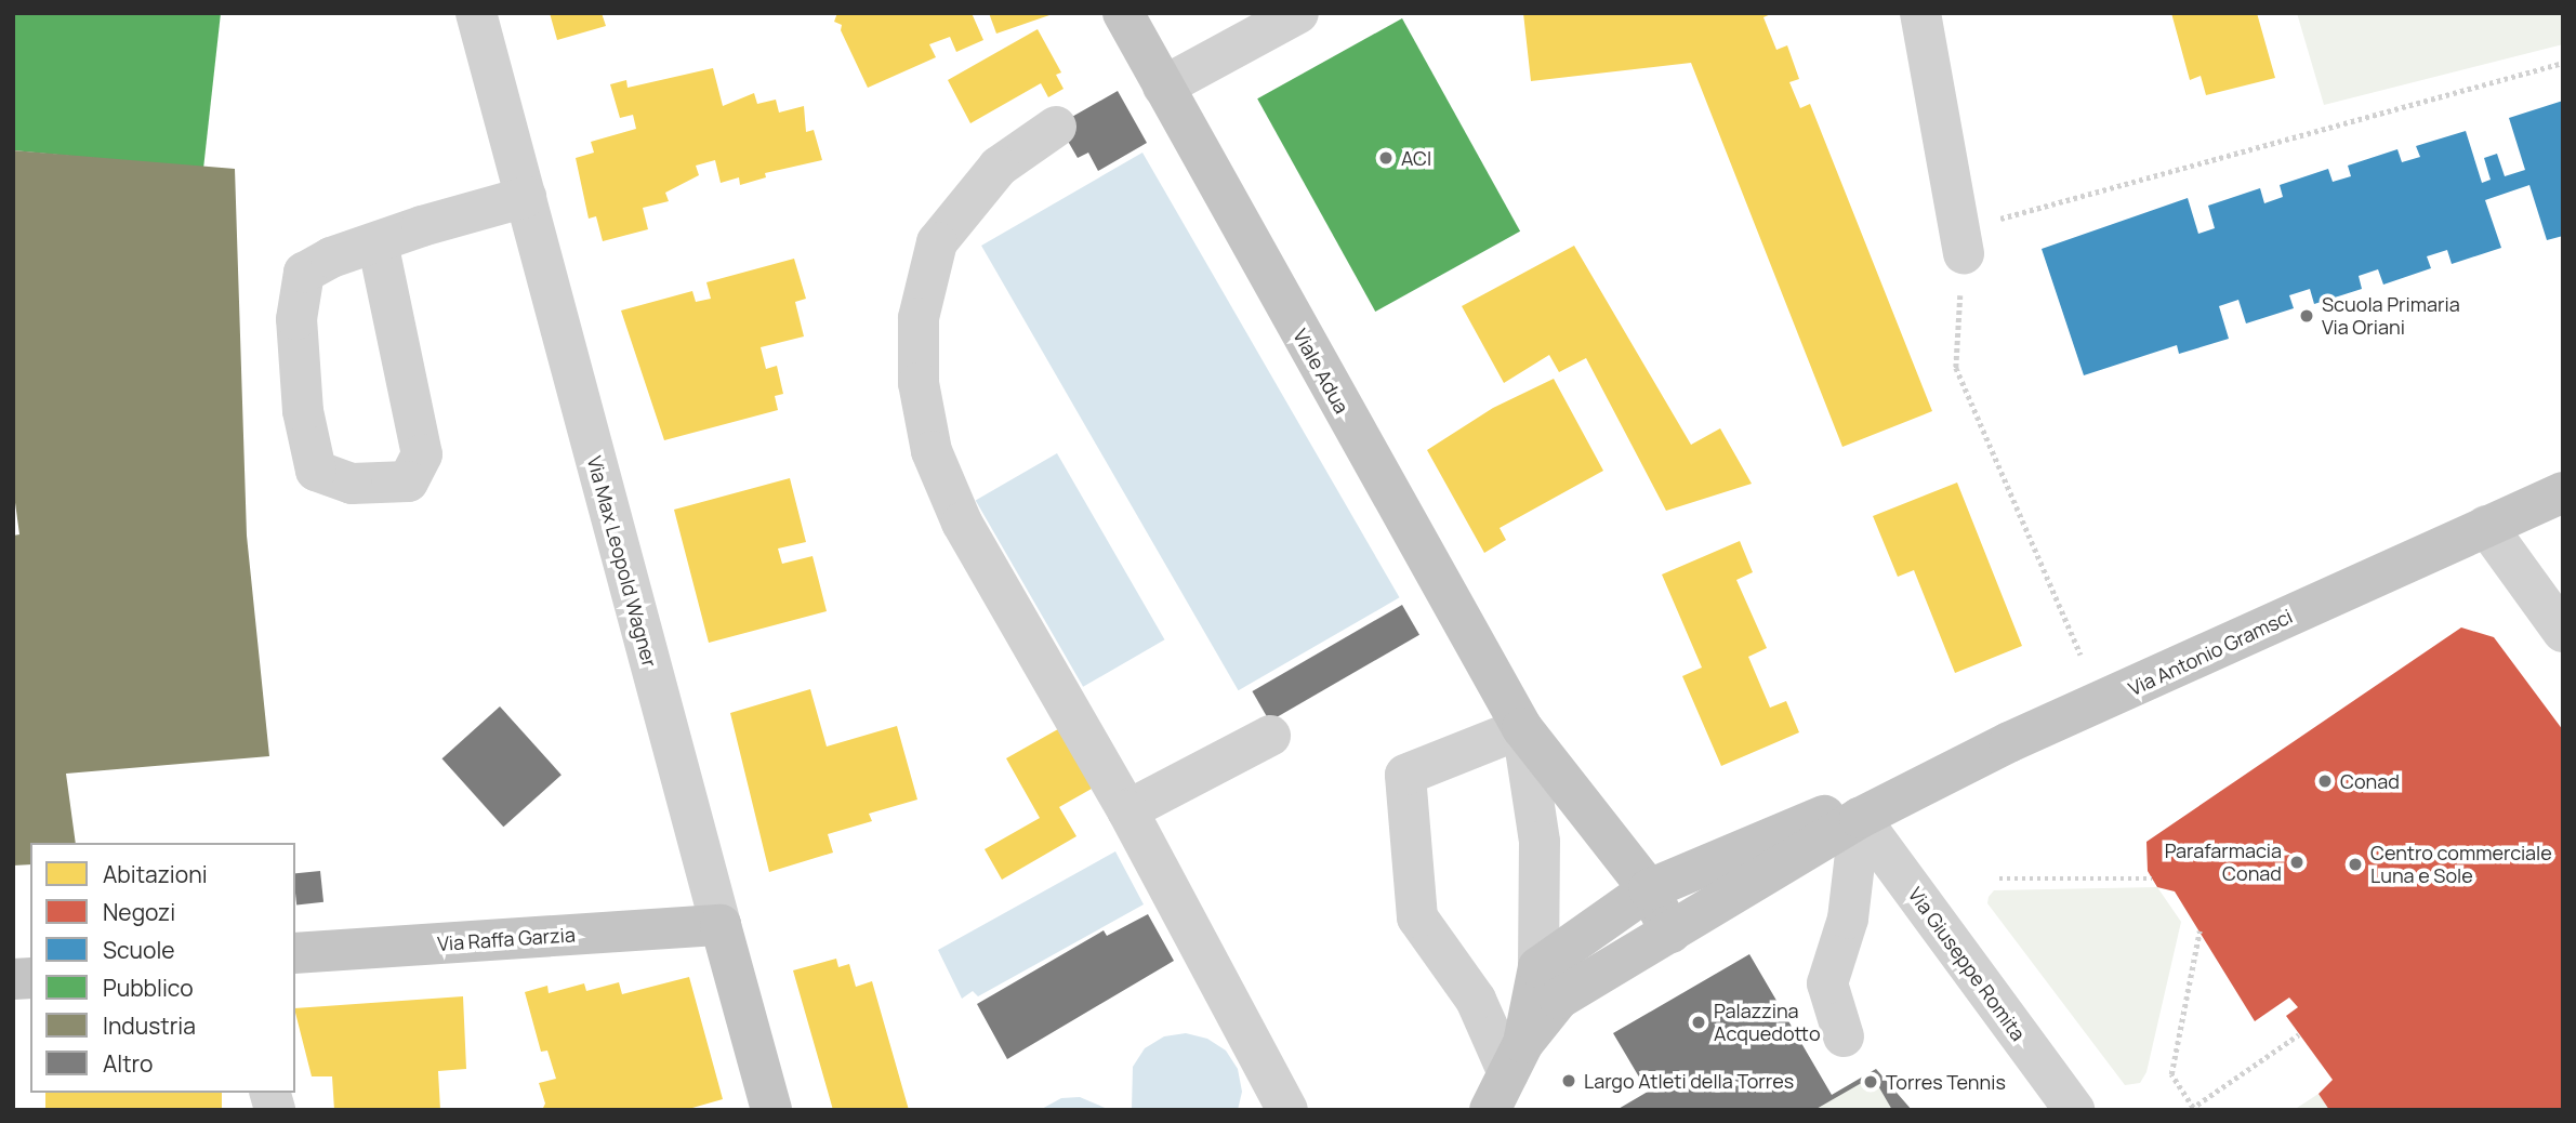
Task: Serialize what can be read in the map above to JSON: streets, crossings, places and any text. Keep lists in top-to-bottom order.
{
  "streets": {
    "main road": [
      "Viale Adua",
      "Via Max Leopold Wagner",
      "Via Antonio Gramsci",
      "Via Raffa Garzia"
    ],
    "street": ["Via Giuseppe Romita"]
  },
  "crossings": [
    ["Viale Adua", "Via Antonio Gramsci"],
    ["Via Max Leopold Wagner", "Via Raffa Garzia"],
    ["Via Antonio Gramsci", "Via Giuseppe Romita"]
  ],
  "places": [
    "ACI",
    "Scuola Primaria Via Oriani",
    "Conad",
    "Parafarmacia Conad",
    "Centro commerciale Luna e Sole",
    "Palazzina Acquedotto",
    "Largo Atleti della Torres",
    "Torres Tennis"
  ],
  "legend": [
    "Abitazioni",
    "Negozi",
    "Scuole",
    "Pubblico",
    "Industria",
    "Altro"
  ]
}
